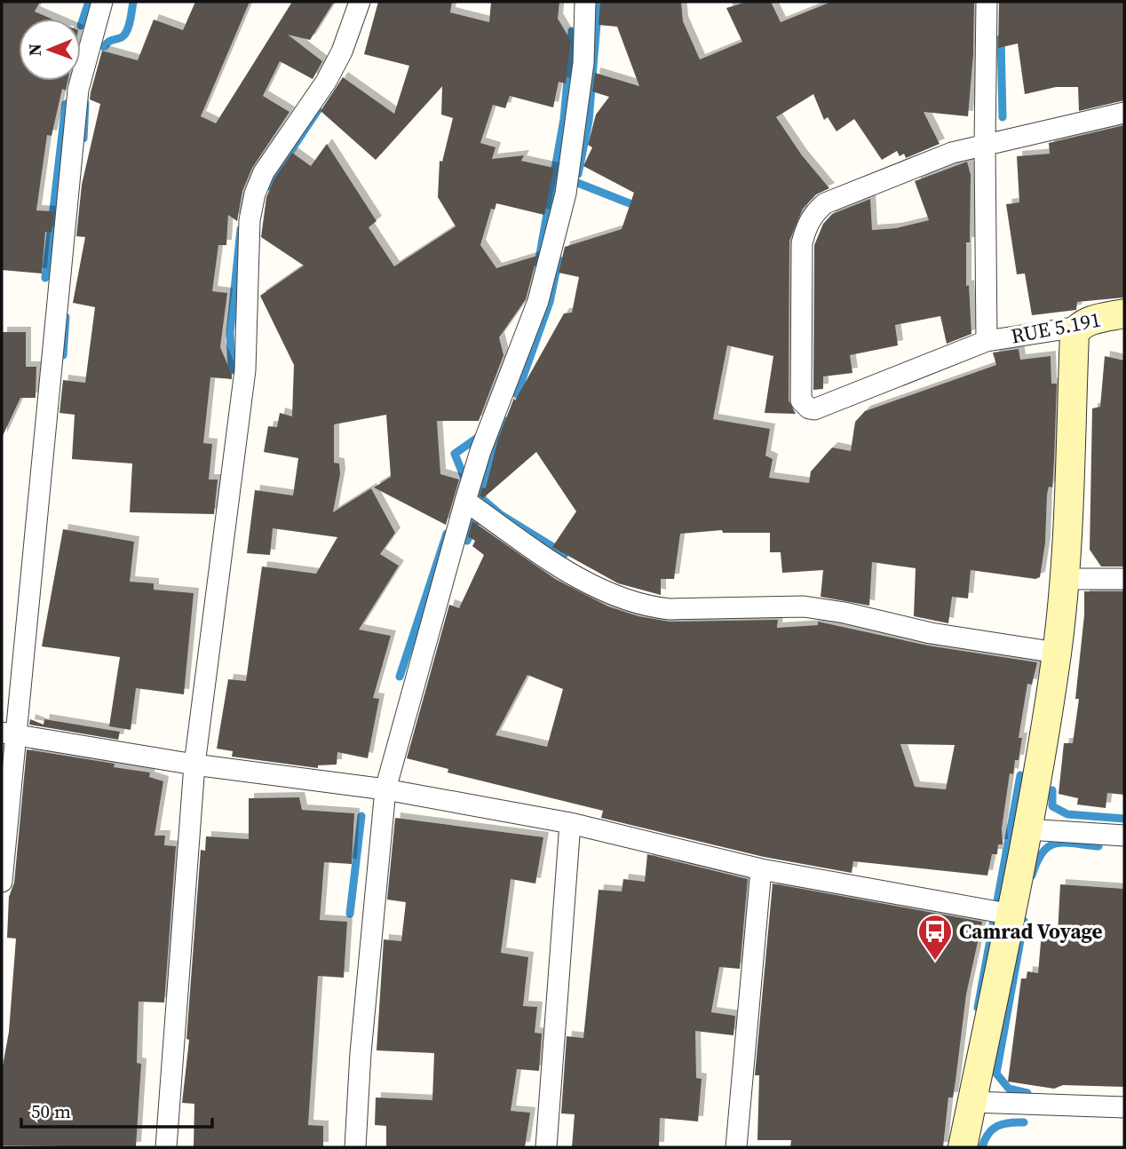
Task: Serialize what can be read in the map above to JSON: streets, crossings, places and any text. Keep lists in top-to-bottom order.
{
  "streets": {
    "street": ["RUE 5.191"]
  },
  "places": {
    "bus stop": ["Camrad Voyage"]
  },
  "scale_bar": "50 m",
  "north": "left"
}
